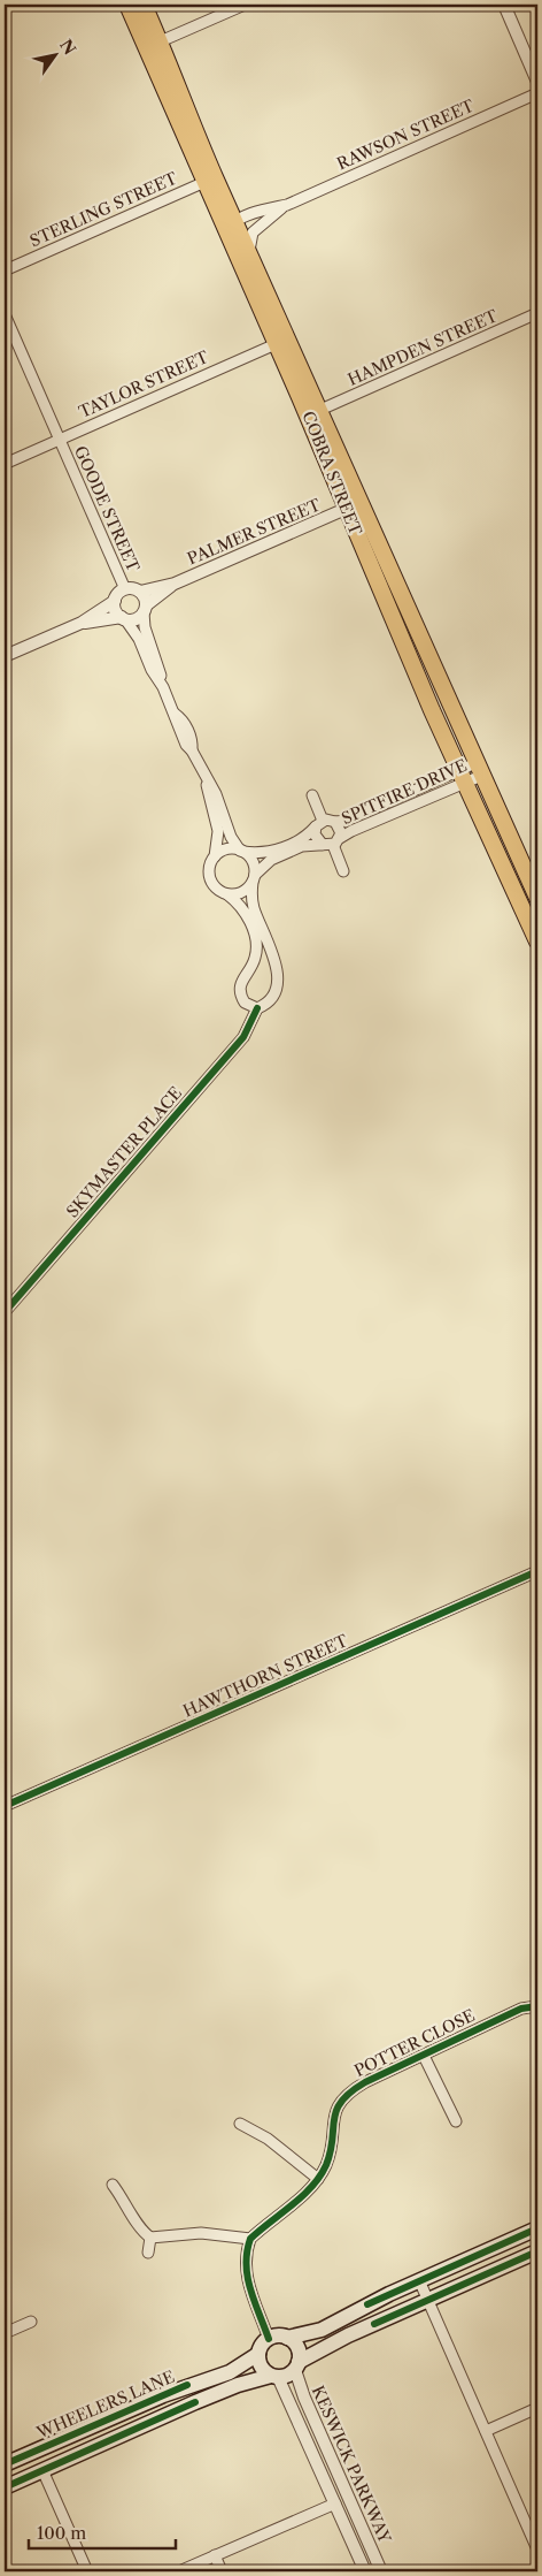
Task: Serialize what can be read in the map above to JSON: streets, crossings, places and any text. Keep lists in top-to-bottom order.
{
  "streets": {
    "highway": ["COBRA STREET"],
    "main road": ["WHEELERS LANE"],
    "street": [
      "RAWSON STREET",
      "STERLING STREET",
      "HAMPDEN STREET",
      "TAYLOR STREET",
      "GOODE STREET",
      "PALMER STREET",
      "SPITFIRE DRIVE",
      "SKYMASTER PLACE",
      "HAWTHORN STREET",
      "POTTER CLOSE",
      "KESWICK PARKWAY"
    ]
  },
  "crossings": [
    ["RAWSON STREET", "COBRA STREET"],
    ["STERLING STREET", "COBRA STREET"],
    ["HAMPDEN STREET", "COBRA STREET"],
    ["TAYLOR STREET", "COBRA STREET"],
    ["TAYLOR STREET", "GOODE STREET"],
    ["COBRA STREET", "PALMER STREET"],
    ["COBRA STREET", "SPITFIRE DRIVE"],
    ["GOODE STREET", "PALMER STREET"],
    ["SPITFIRE DRIVE", "SKYMASTER PLACE"],
    ["WHEELERS LANE", "KESWICK PARKWAY"]
  ],
  "scale_bar": "100 m",
  "north": "top right"
}
